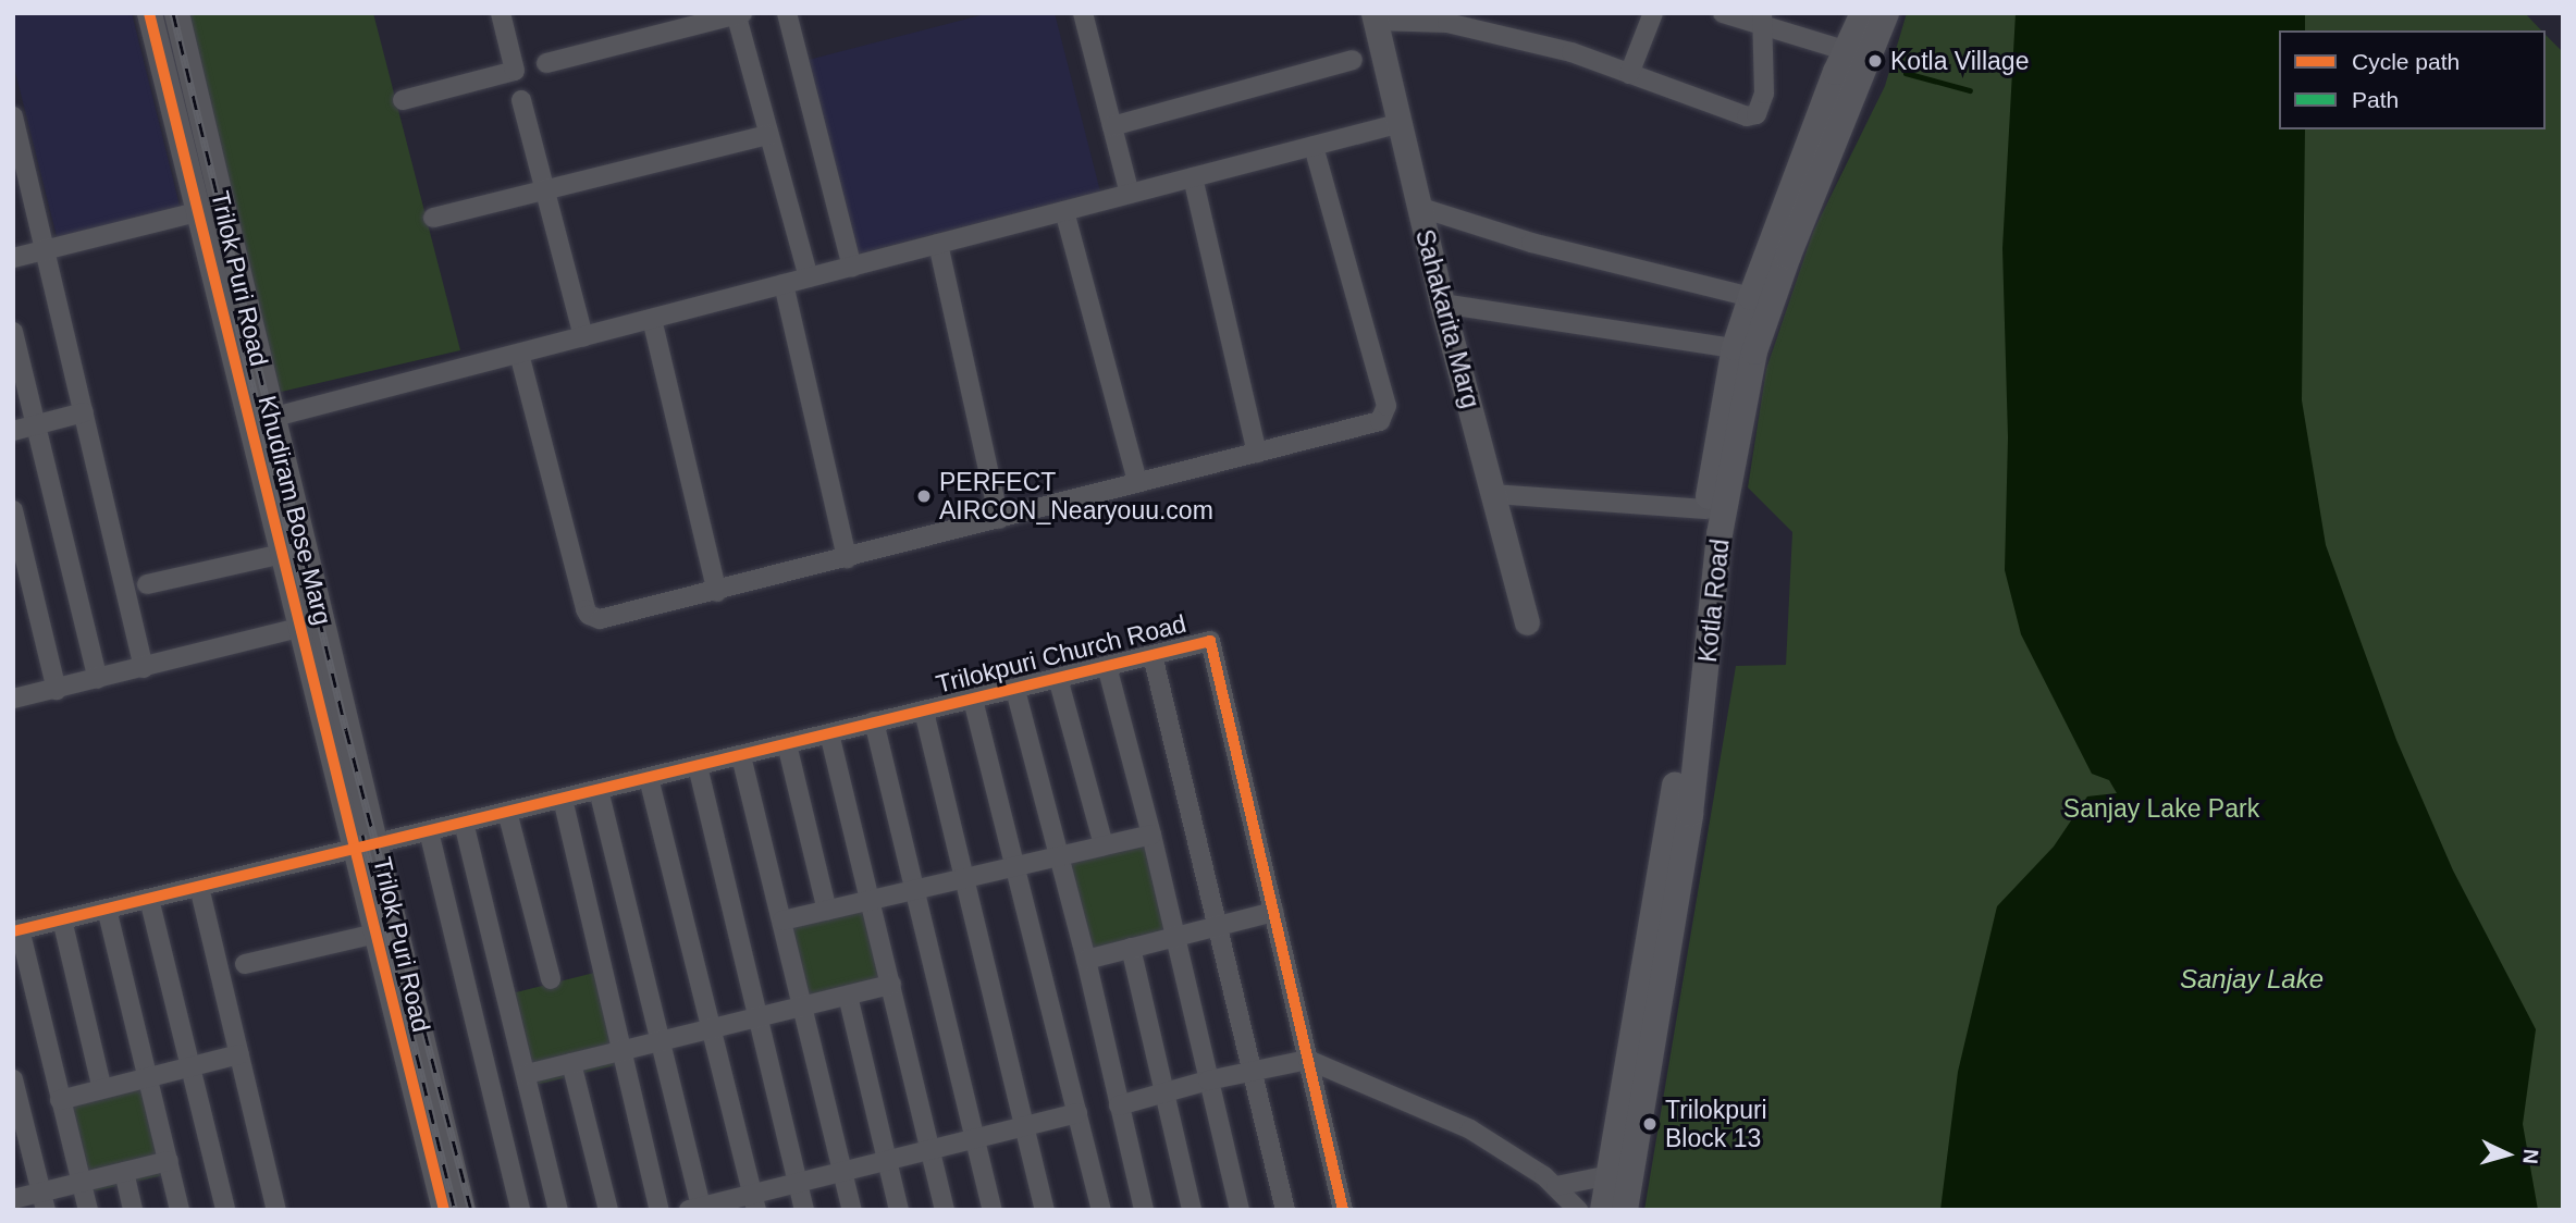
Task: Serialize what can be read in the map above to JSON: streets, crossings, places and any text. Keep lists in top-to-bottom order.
{
  "streets": {
    "main road": ["Kotla Road"],
    "street": [
      "Trilok Puri Road",
      "Sahakarita Marg",
      "Khudiram Bose Marg",
      "Trilokpuri Church Road"
    ]
  },
  "crossings": [
    ["Trilok Puri Road", "Khudiram Bose Marg"],
    ["Trilok Puri Road", "Trilokpuri Church Road"],
    ["Khudiram Bose Marg", "Trilokpuri Church Road"]
  ],
  "water": ["Sanjay Lake"],
  "parks": ["Sanjay Lake Park"],
  "places": ["Kotla Village", "PERFECT AIRCON_Nearyouu.com", "Trilokpuri Block 13"],
  "legend": ["Cycle path", "Path"],
  "north": "right"
}
